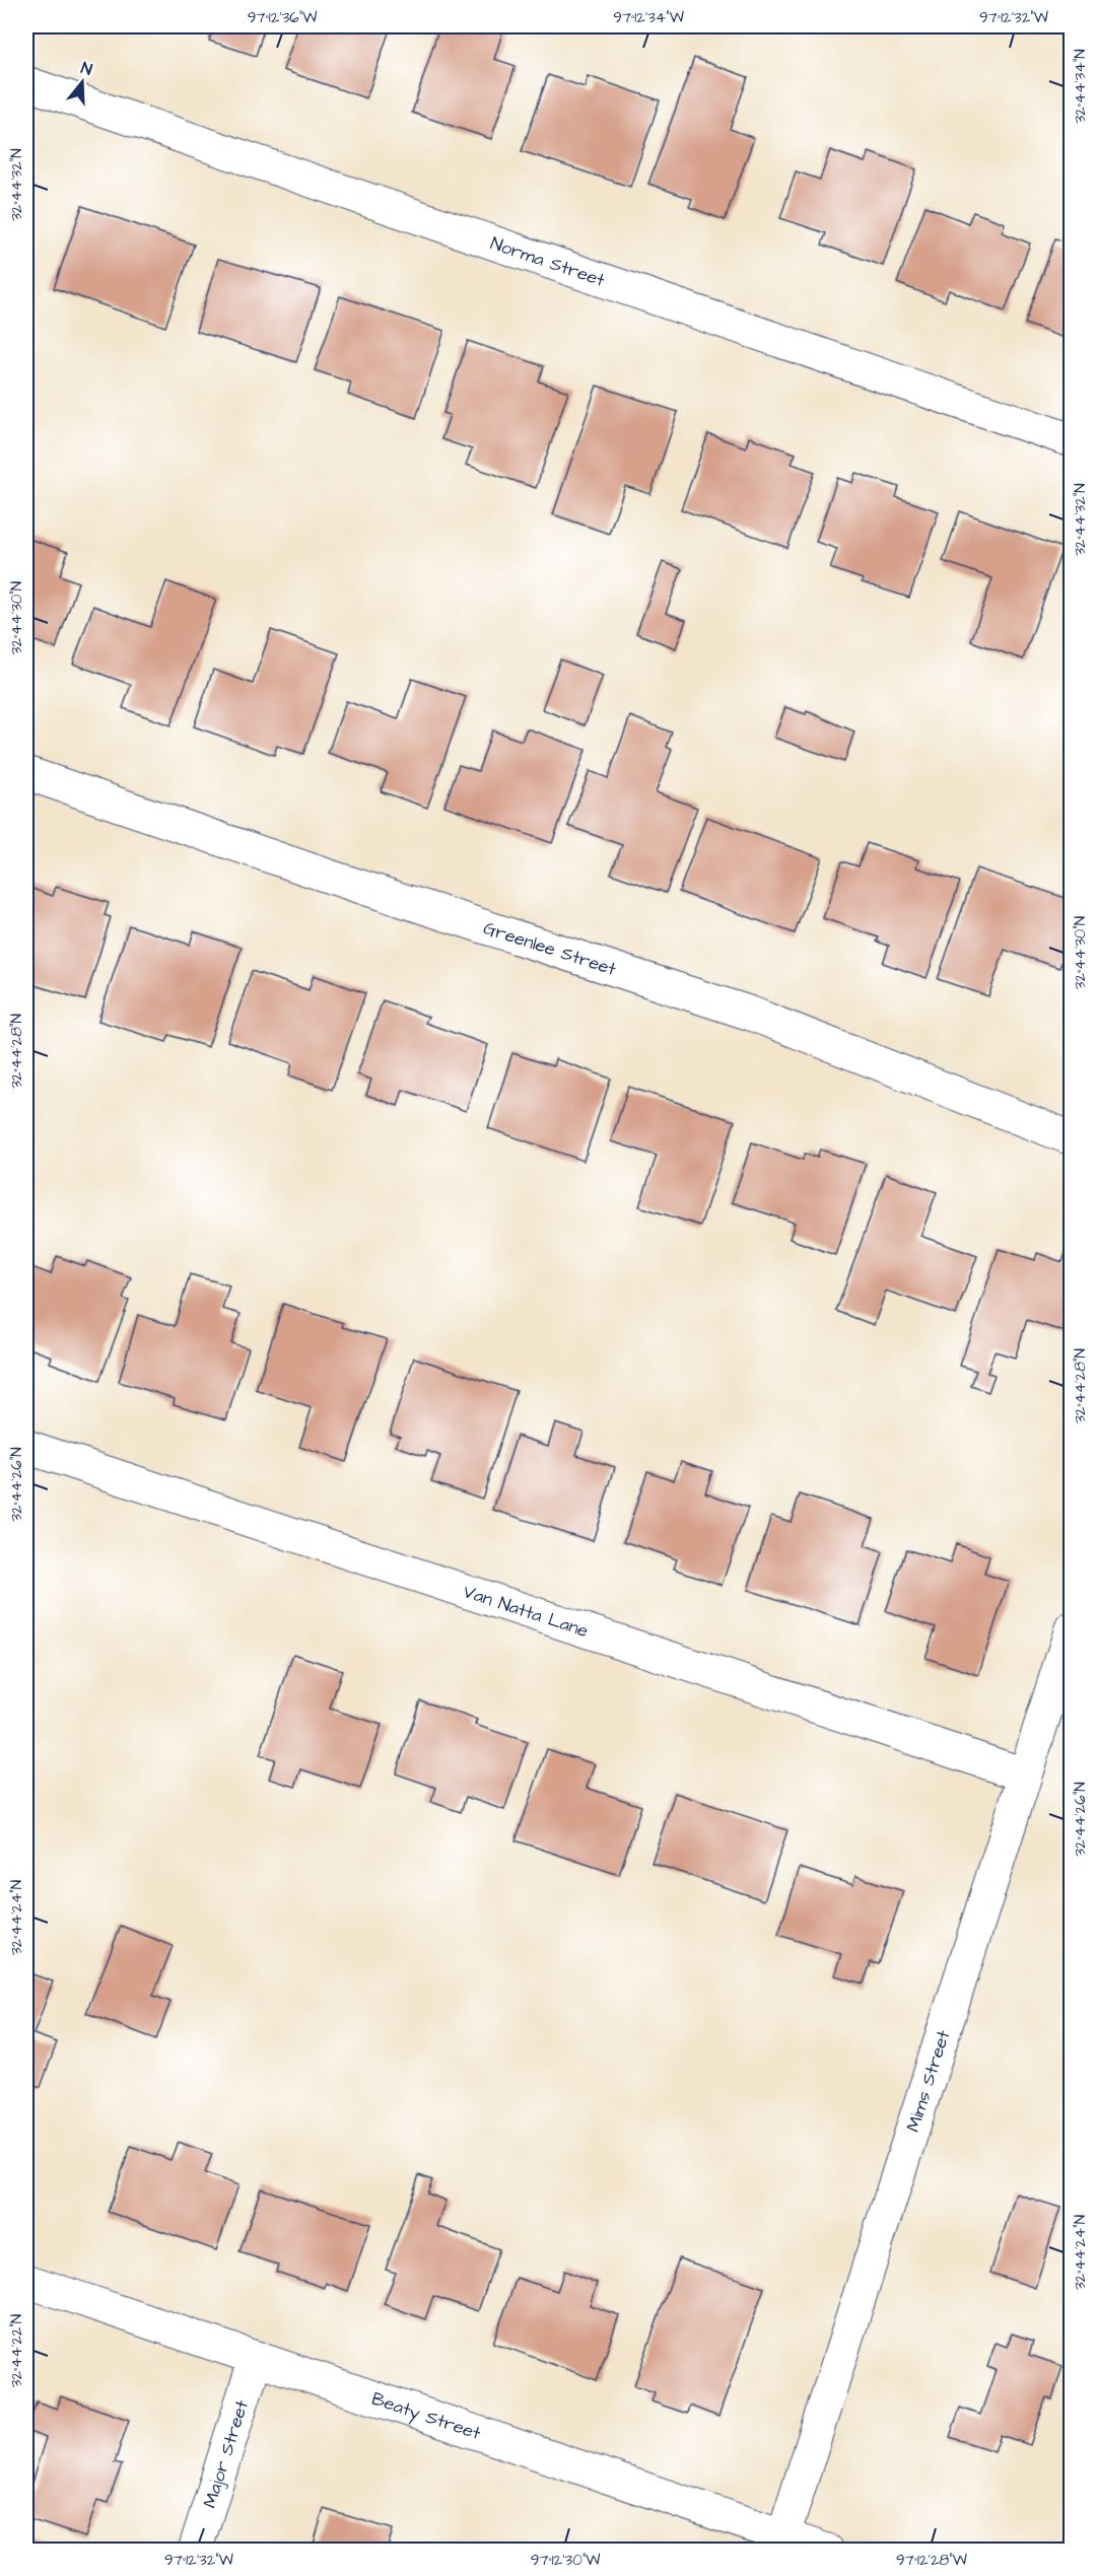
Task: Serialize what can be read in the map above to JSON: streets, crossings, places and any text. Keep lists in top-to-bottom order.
{
  "streets": {
    "street": [
      "Norma Street",
      "Greenlee Street",
      "Van Natta Lane",
      "Mims Street",
      "Beaty Street",
      "Major Street"
    ]
  },
  "crossings": [
    ["Van Natta Lane", "Mims Street"],
    ["Mims Street", "Beaty Street"],
    ["Beaty Street", "Major Street"]
  ],
  "north": "top",
  "coordinates": [
    "97°12'36\"W",
    "97°12'34\"W",
    "97°12'32\"W",
    "32°44'34\"N",
    "32°44'32\"N",
    "32°44'30\"N",
    "32°44'28\"N",
    "32°44'26\"N",
    "32°44'24\"N",
    "32°44'22\"N",
    "97°12'30\"W",
    "97°12'28\"W"
  ]
}
